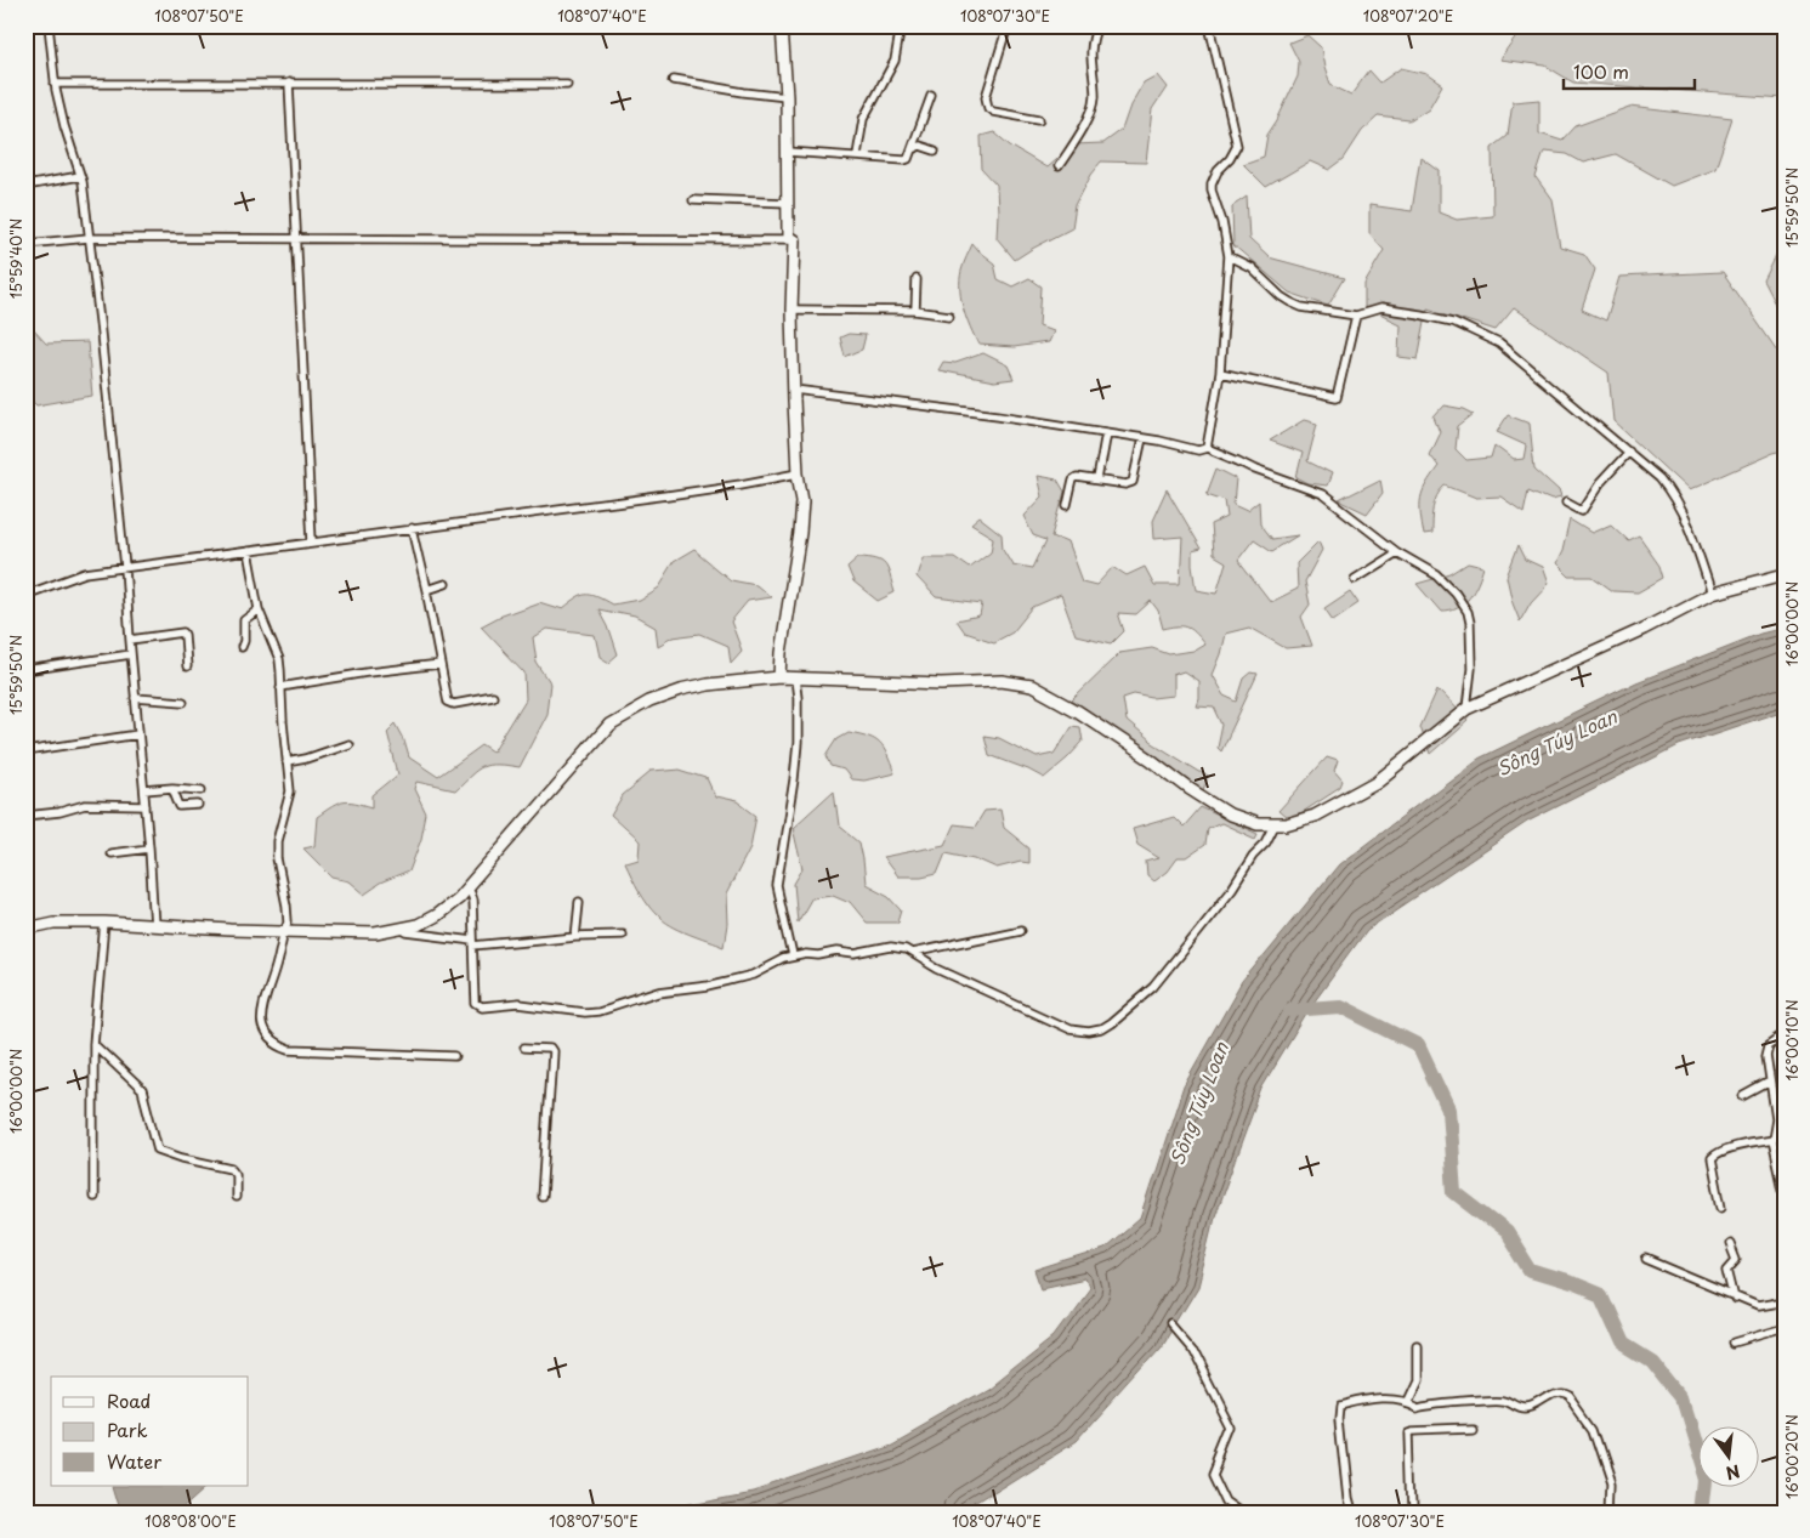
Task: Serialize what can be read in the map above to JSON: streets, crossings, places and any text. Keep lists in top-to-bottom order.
{
  "water": ["Sông Túy Loan"],
  "legend": ["Road", "Park", "Water"],
  "scale_bar": "100 m",
  "north": "bottom",
  "coordinates": [
    "108°07'50\"E",
    "108°07'40\"E",
    "108°07'30\"E",
    "108°07'20\"E",
    "15°59'50\"N",
    "15°59'40\"N",
    "16°00'00\"N",
    "16°00'10\"N",
    "16°00'20\"N",
    "108°08'00\"E"
  ]
}
